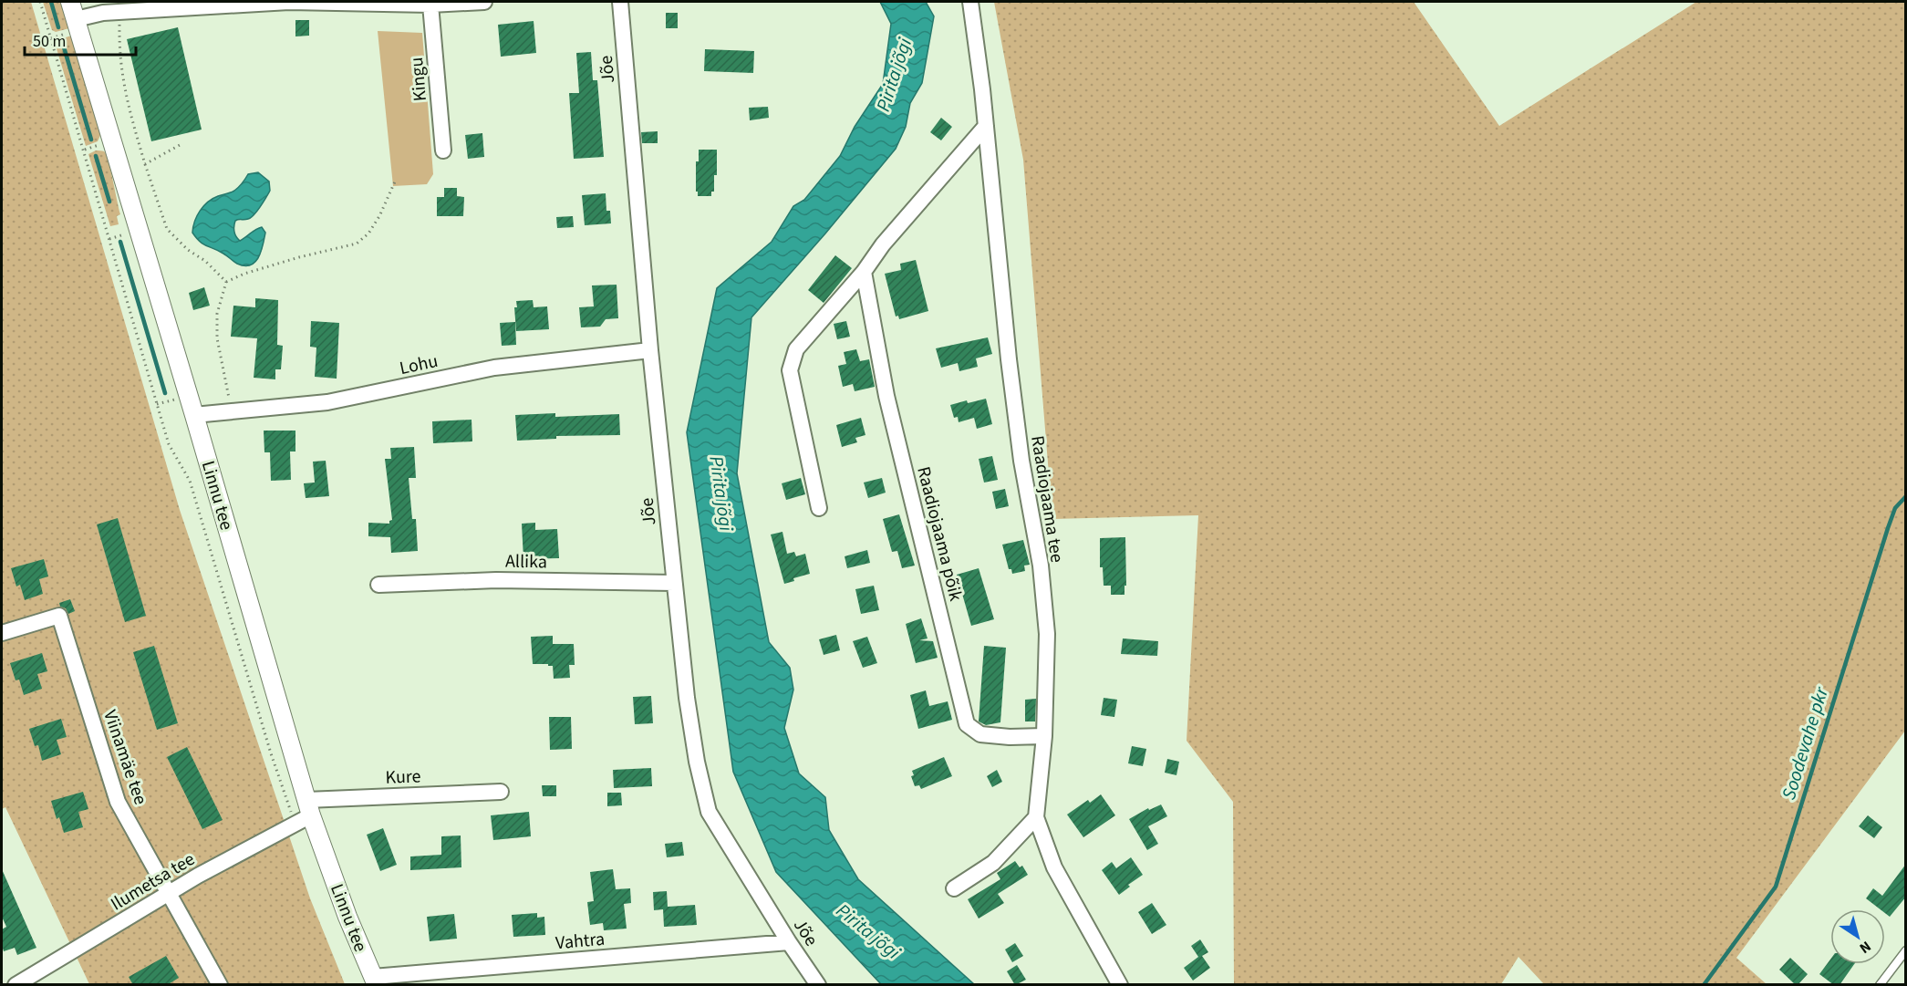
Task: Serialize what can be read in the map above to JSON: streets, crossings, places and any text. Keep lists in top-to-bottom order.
{
  "streets": {
    "street": [
      "Jõe",
      "Kingu",
      "Lohu",
      "Linnu tee",
      "Raadiojaama tee",
      "Raadiojaama põik",
      "Allika",
      "Viinamäe tee",
      "Kure",
      "Ilumetsa tee",
      "Vahtra"
    ]
  },
  "crossings": [
    ["Jõe", "Lohu"],
    ["Jõe", "Allika"],
    ["Jõe", "Vahtra"],
    ["Lohu", "Linnu tee"],
    ["Linnu tee", "Kure"],
    ["Linnu tee", "Ilumetsa tee"],
    ["Linnu tee", "Vahtra"],
    ["Raadiojaama tee", "Raadiojaama põik"],
    ["Viinamäe tee", "Ilumetsa tee"],
    ["Kure", "Ilumetsa tee"]
  ],
  "water": ["Pirita jõgi", "Soodevahe pkr"],
  "scale_bar": "50 m",
  "north": "bottom right"
}
